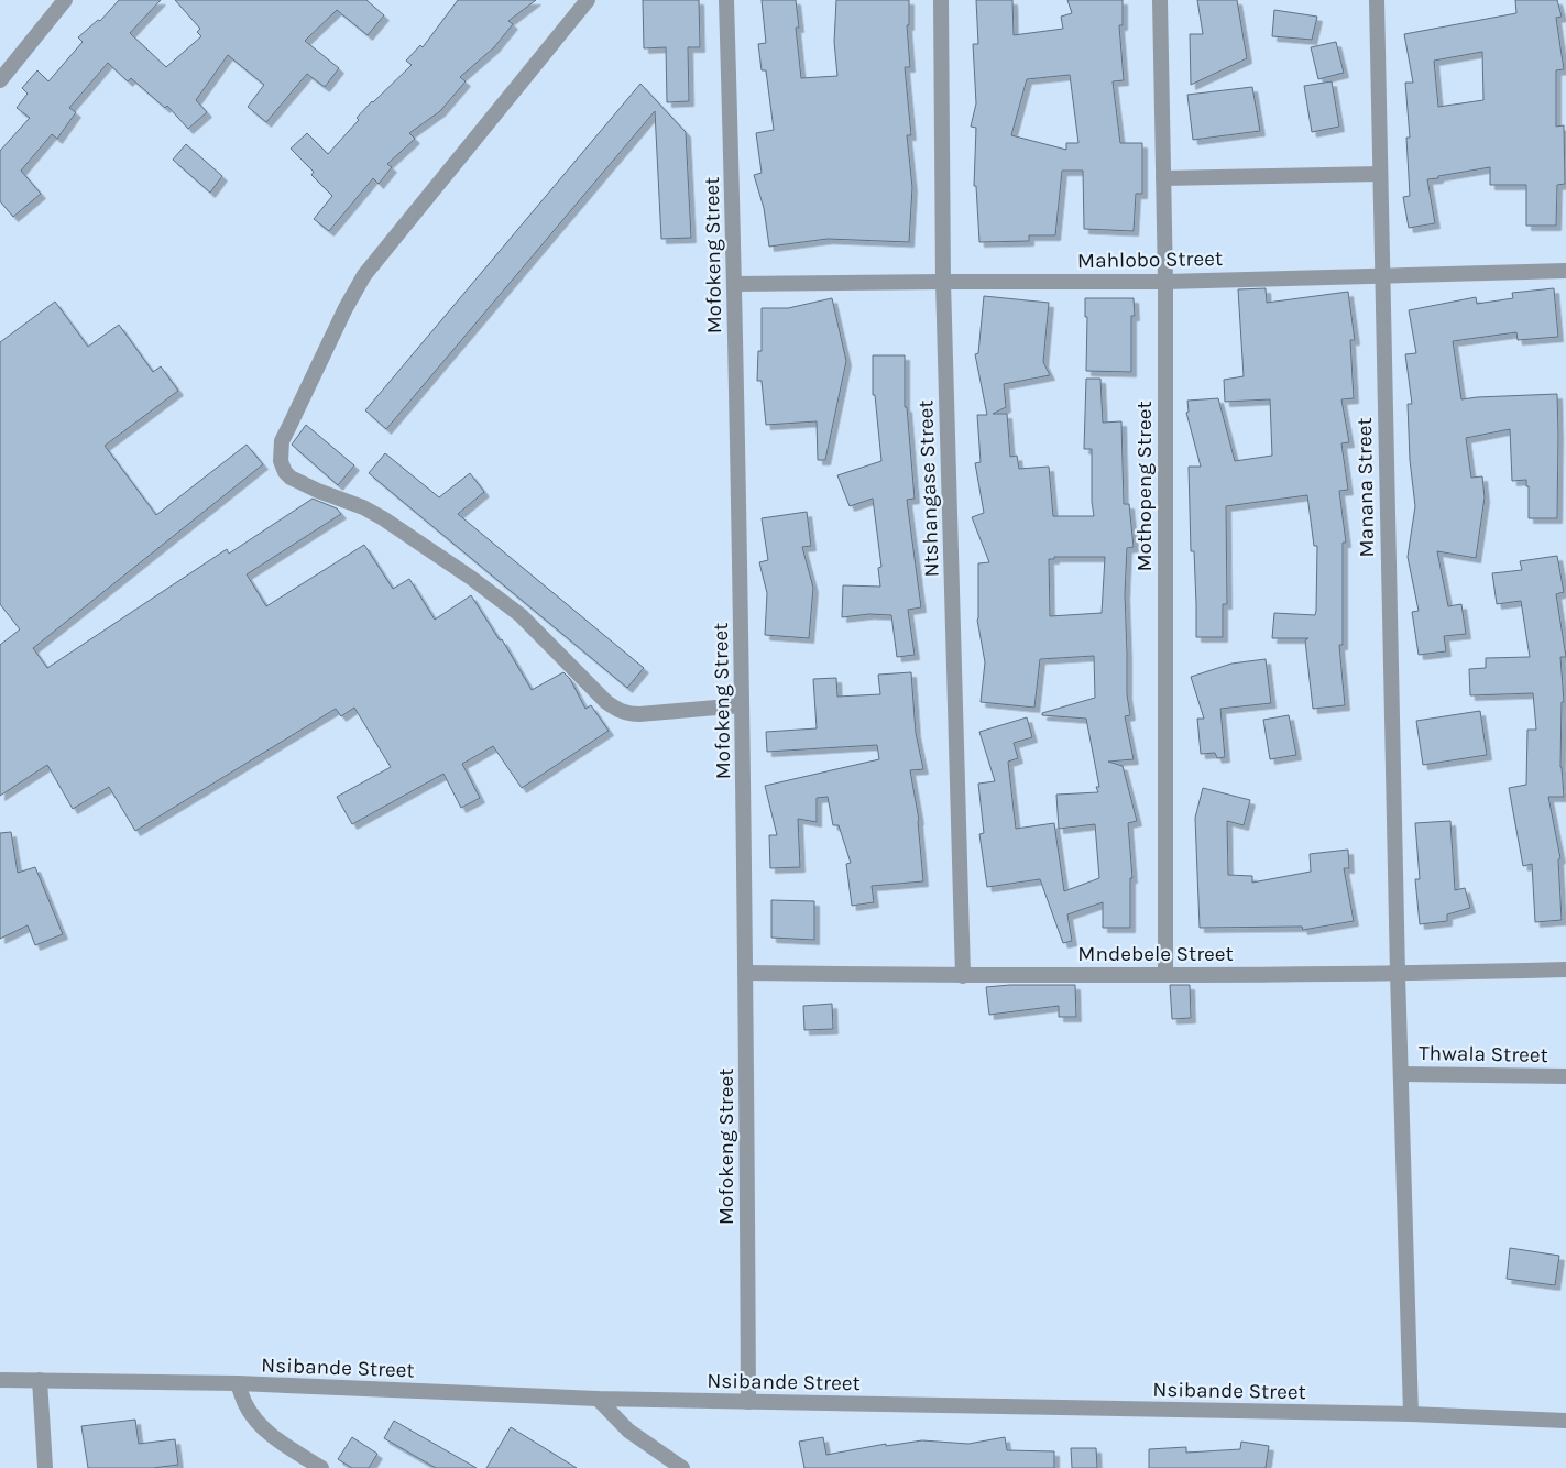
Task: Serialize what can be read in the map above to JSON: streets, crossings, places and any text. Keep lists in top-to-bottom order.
{
  "streets": {
    "street": [
      "Mofokeng Street",
      "Mahlobo Street",
      "Mothopeng Street",
      "Manana Street",
      "Ntshangase Street",
      "Mndebele Street",
      "Thwala Street",
      "Nsibande Street"
    ]
  },
  "crossings": [
    ["Mofokeng Street", "Mahlobo Street"],
    ["Mofokeng Street", "Mndebele Street"],
    ["Mofokeng Street", "Nsibande Street"],
    ["Mahlobo Street", "Mothopeng Street"],
    ["Mahlobo Street", "Manana Street"],
    ["Mahlobo Street", "Ntshangase Street"],
    ["Mothopeng Street", "Mndebele Street"],
    ["Manana Street", "Mndebele Street"],
    ["Manana Street", "Thwala Street"],
    ["Manana Street", "Nsibande Street"],
    ["Ntshangase Street", "Mndebele Street"]
  ]
}
